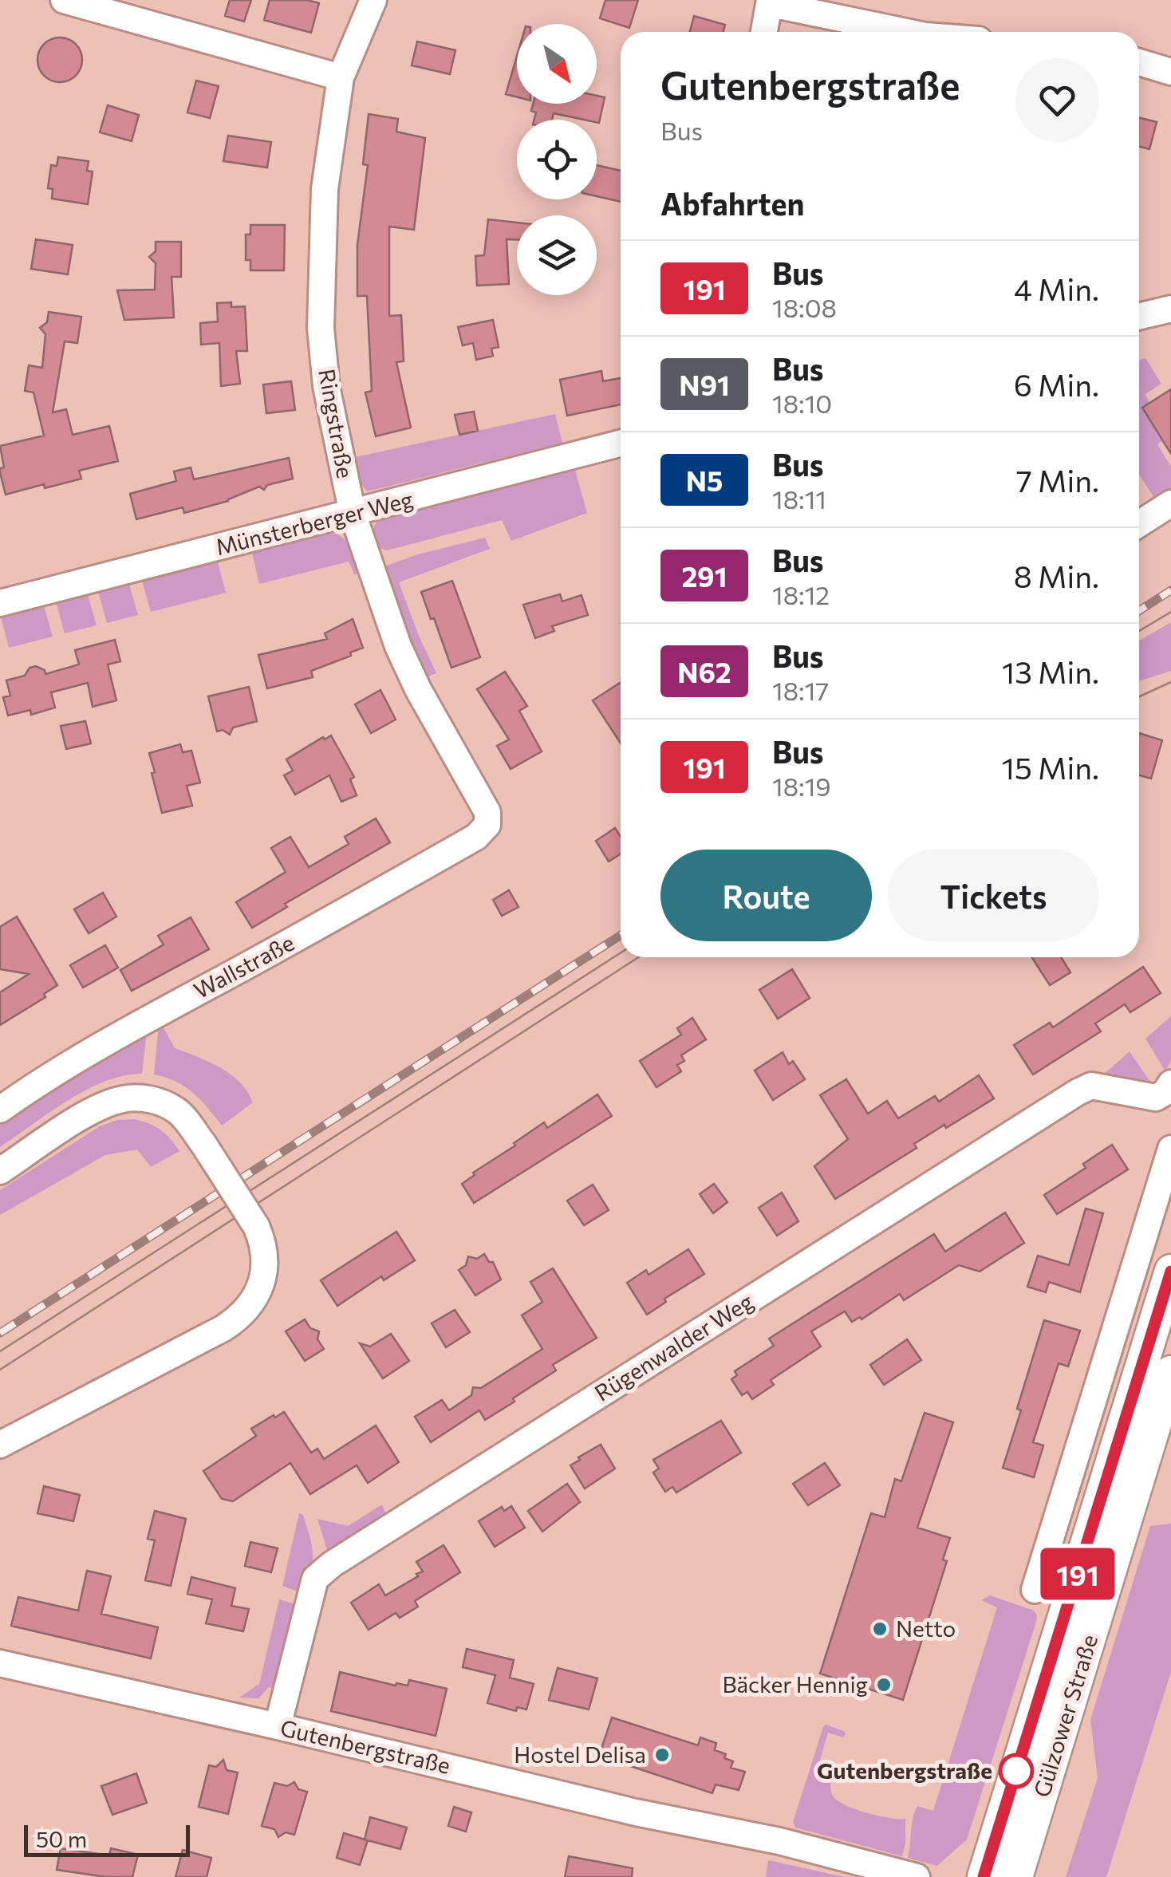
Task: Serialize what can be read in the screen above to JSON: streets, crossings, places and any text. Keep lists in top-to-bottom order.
{
  "streets": {
    "main road": ["Gülzower Straße"],
    "street": [
      "Ringstraße",
      "Münsterberger Weg",
      "Wallstraße",
      "Rügenwalder Weg",
      "Gutenbergstraße"
    ]
  },
  "crossings": [
    ["Ringstraße", "Münsterberger Weg"],
    ["Ringstraße", "Wallstraße"],
    ["Rügenwalder Weg", "Gutenbergstraße"]
  ],
  "places": [
    "Netto",
    "Bäcker Hennig",
    "Hostel Delisa",
    "Gutenbergstraße"
  ],
  "lines": ["bus line 191"],
  "scale_bar": "50 m",
  "north": "bottom right",
  "page": {
    "on_map": "191",
    "heading": [
      ["Gutenbergstraße", "Bus"],
      "Abfahrten"
    ],
    "list": [
      {
        "mark": "191",
        "name": "Bus",
        "note": "18:08",
        "value": "4 Min."
      },
      {
        "mark": "N91",
        "name": "Bus",
        "note": "18:10",
        "value": "6 Min."
      },
      {
        "mark": "N5",
        "name": "Bus",
        "note": "18:11",
        "value": "7 Min."
      },
      {
        "mark": "291",
        "name": "Bus",
        "note": "18:12",
        "value": "8 Min."
      },
      {
        "mark": "N62",
        "name": "Bus",
        "note": "18:17",
        "value": "13 Min."
      },
      {
        "mark": "191",
        "name": "Bus",
        "note": "18:19",
        "value": "15 Min."
      }
    ],
    "buttons": ["Route", "Tickets"],
    "scale": "50 m"
  }
}
